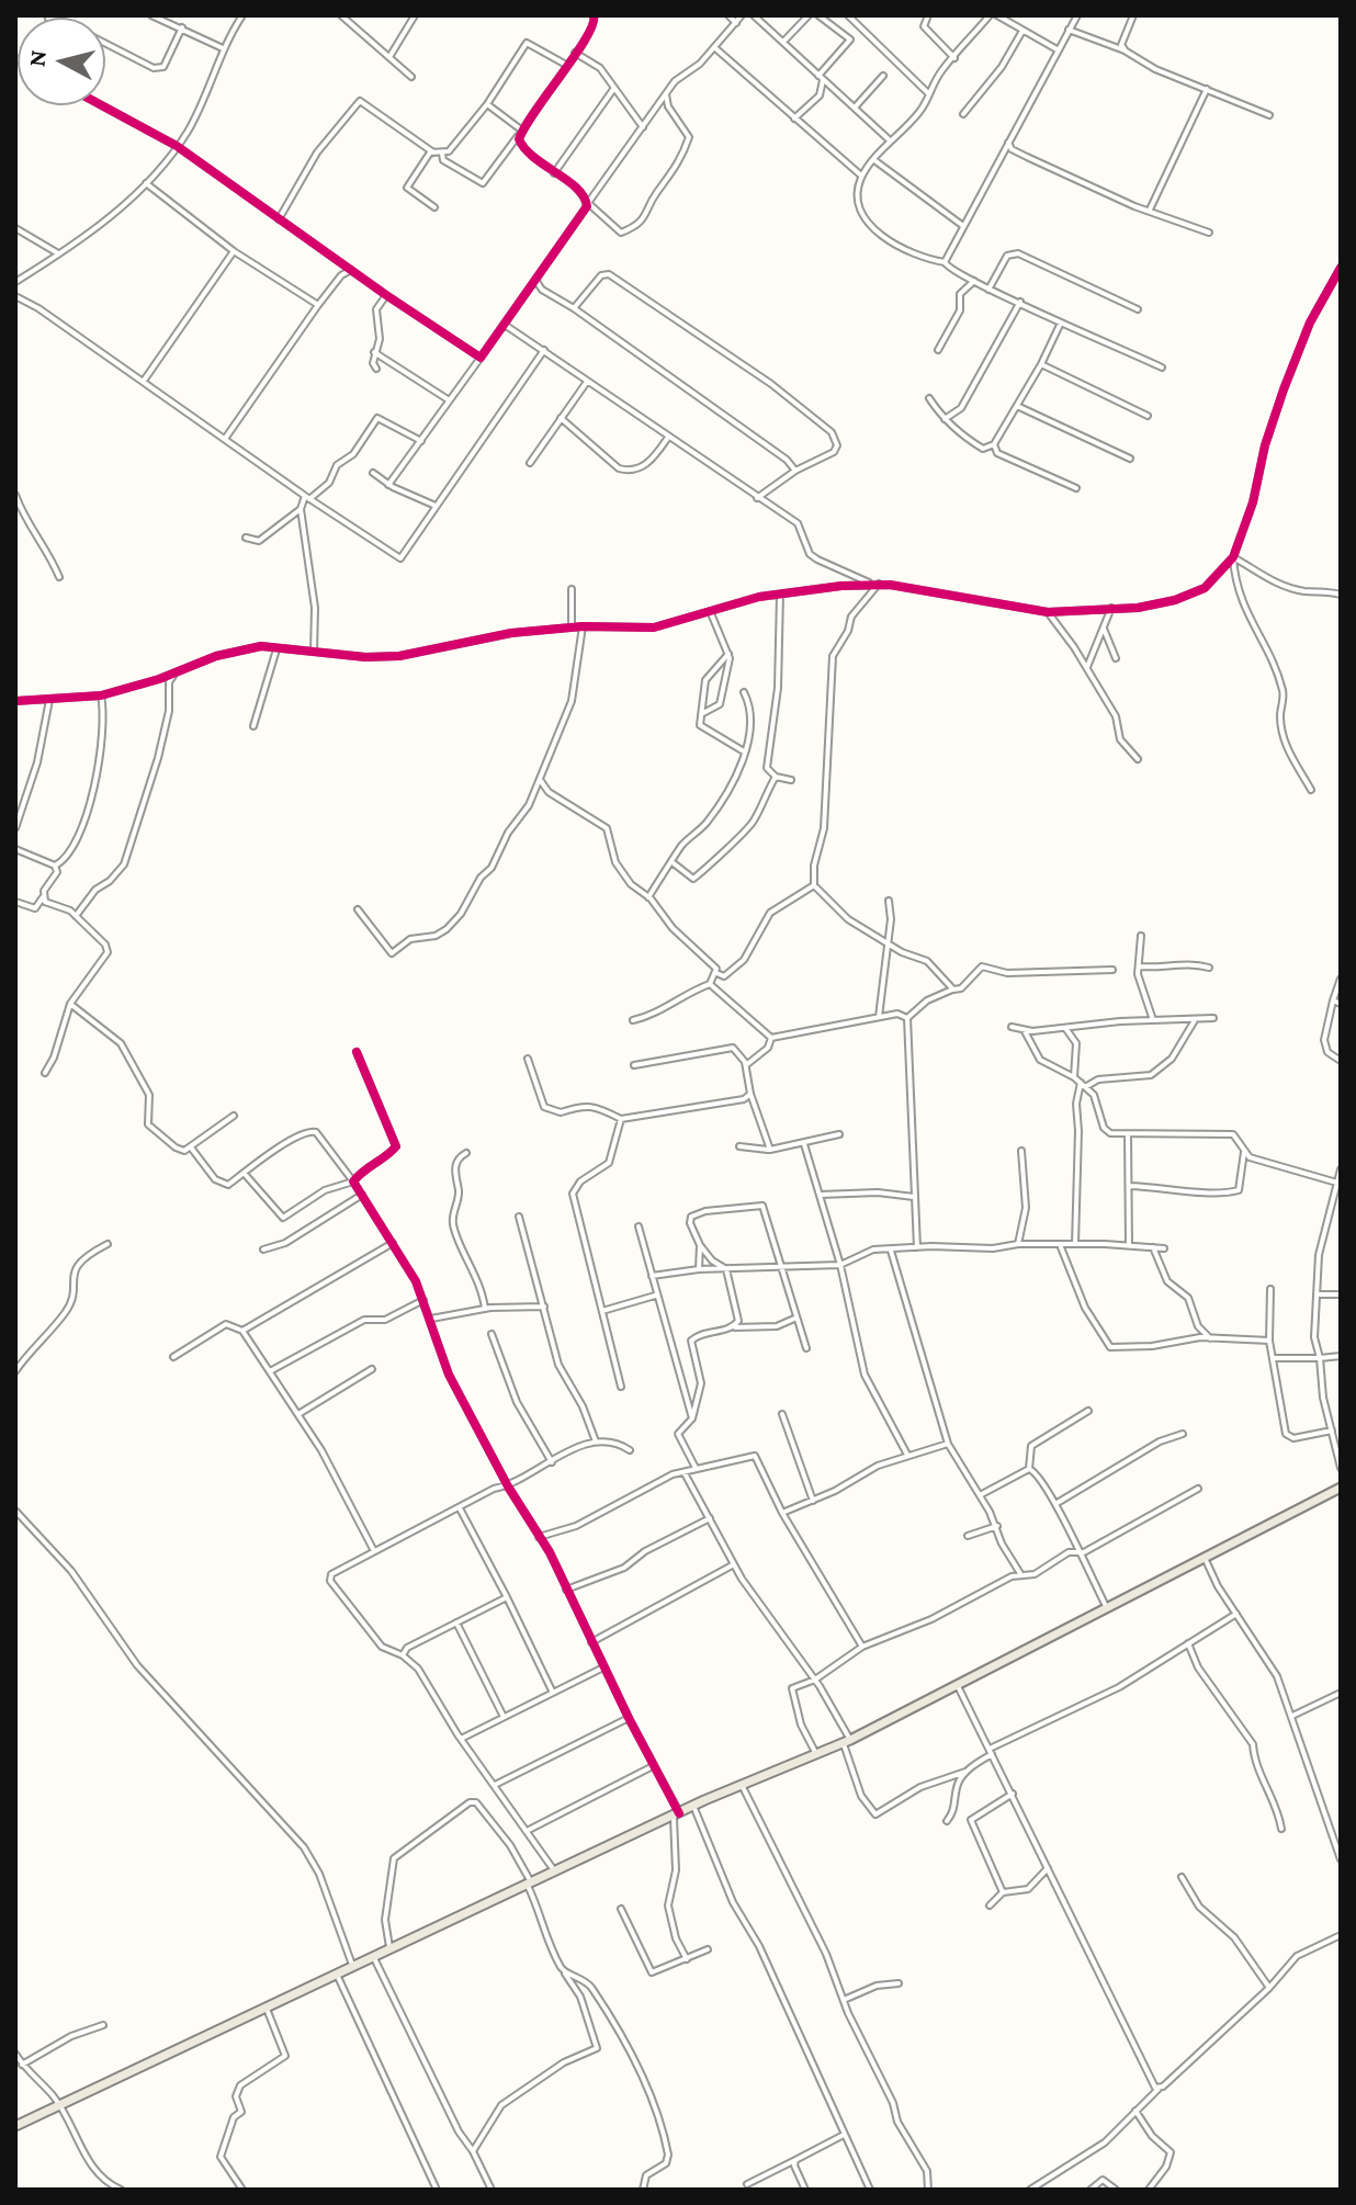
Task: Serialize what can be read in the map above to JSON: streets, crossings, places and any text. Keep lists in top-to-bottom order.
{
  "north": "left"
}
